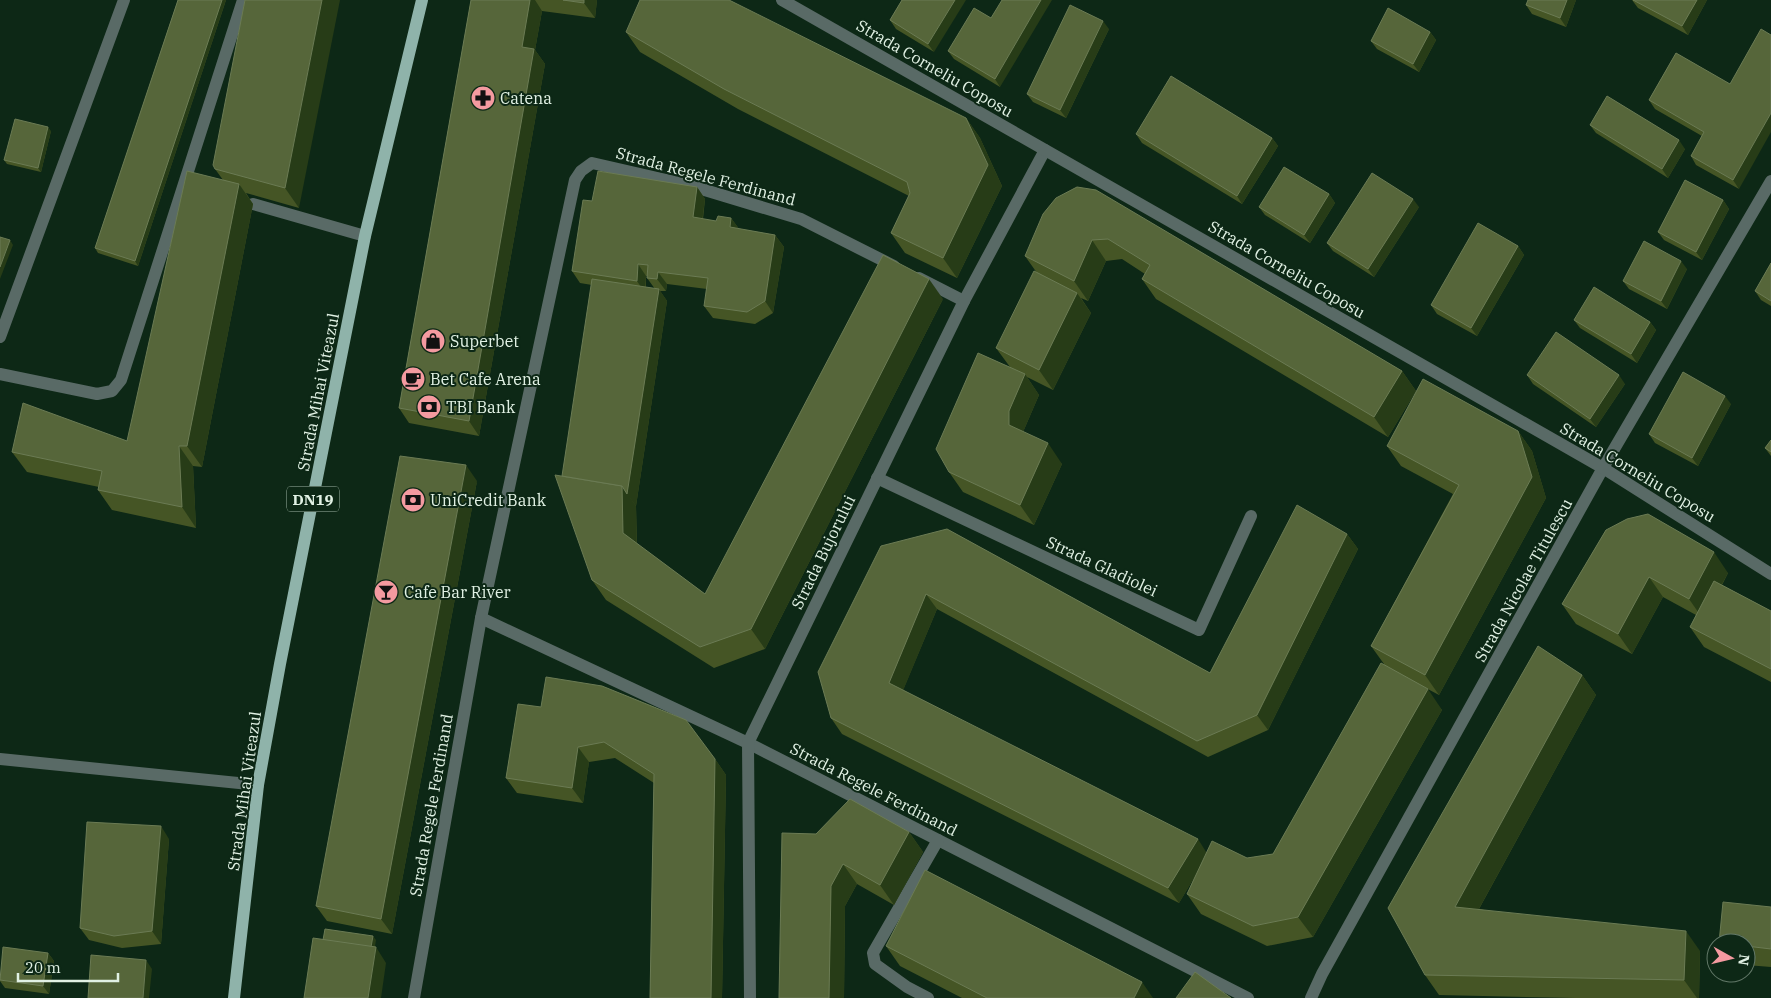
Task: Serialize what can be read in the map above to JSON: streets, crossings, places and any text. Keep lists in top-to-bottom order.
{
  "streets": {
    "main road": ["Strada Mihai Viteazul", "DN19"],
    "street": [
      "Strada Corneliu Coposu",
      "Strada Regele Ferdinand",
      "Strada Bujorului",
      "Strada Gladiolei",
      "Strada Nicolae Titulescu"
    ]
  },
  "crossings": [
    ["Strada Corneliu Coposu", "Strada Bujorului"],
    ["Strada Corneliu Coposu", "Strada Nicolae Titulescu"],
    ["Strada Regele Ferdinand", "Strada Bujorului"],
    ["Strada Bujorului", "Strada Gladiolei"]
  ],
  "places": {
    "pharmacy": ["Catena"],
    "shop": ["Superbet"],
    "cafe": ["Bet Cafe Arena"],
    "bank": ["TBI Bank", "UniCredit Bank"],
    "bar": ["Cafe Bar River"]
  },
  "scale_bar": "20 m",
  "north": "right"
}
